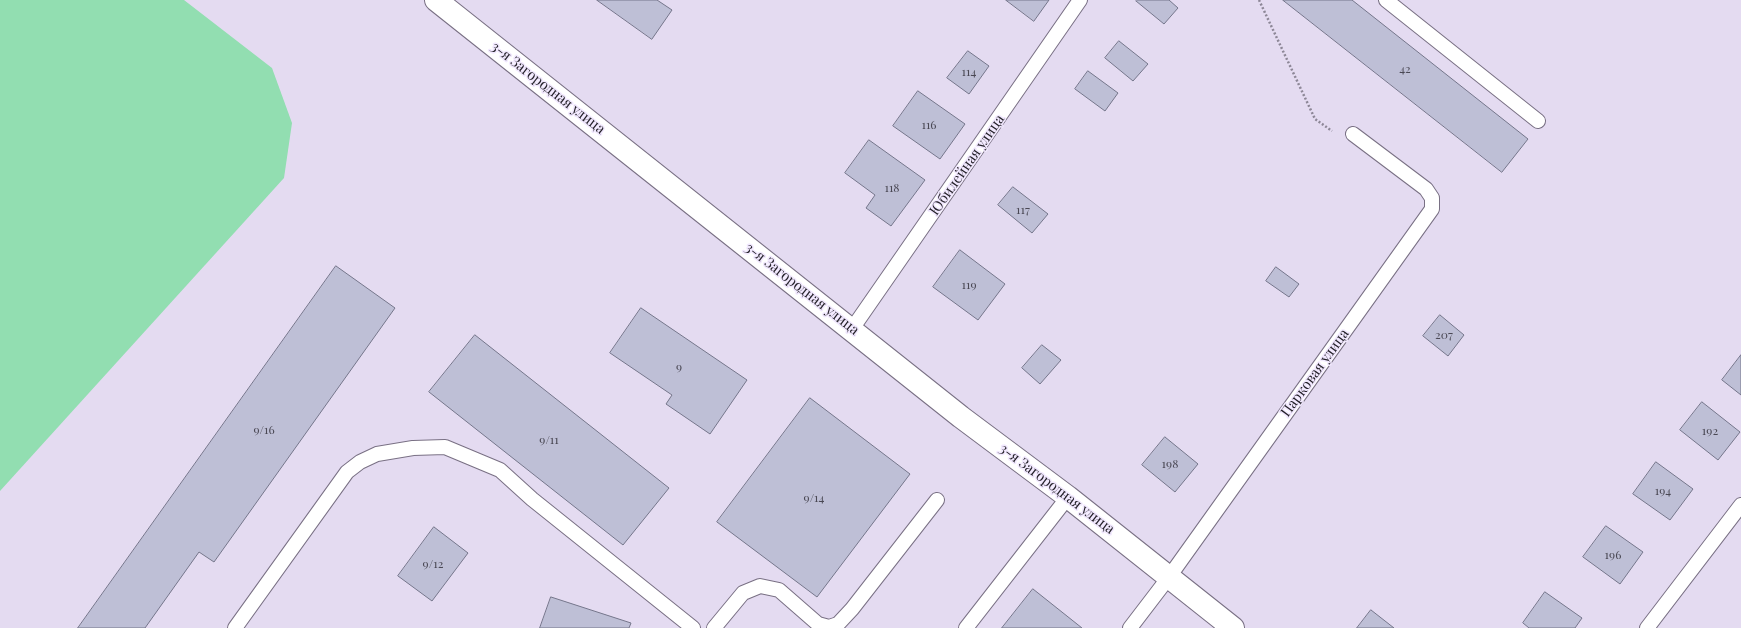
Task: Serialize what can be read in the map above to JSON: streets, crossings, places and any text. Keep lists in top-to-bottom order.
{
  "streets": {
    "main road": ["3-я Загородная улица"],
    "lane": ["Юбилейная улица", "Парковая улица"]
  },
  "crossings": [
    ["3-я Загородная улица", "Юбилейная улица"],
    ["3-я Загородная улица", "Парковая улица"]
  ],
  "house_numbers": [
    "42",
    "114",
    "116",
    "118",
    "117",
    "119",
    "207",
    "9",
    "9/16",
    "192",
    "9/11",
    "198",
    "194",
    "9/14",
    "196",
    "9/12"
  ]
}
